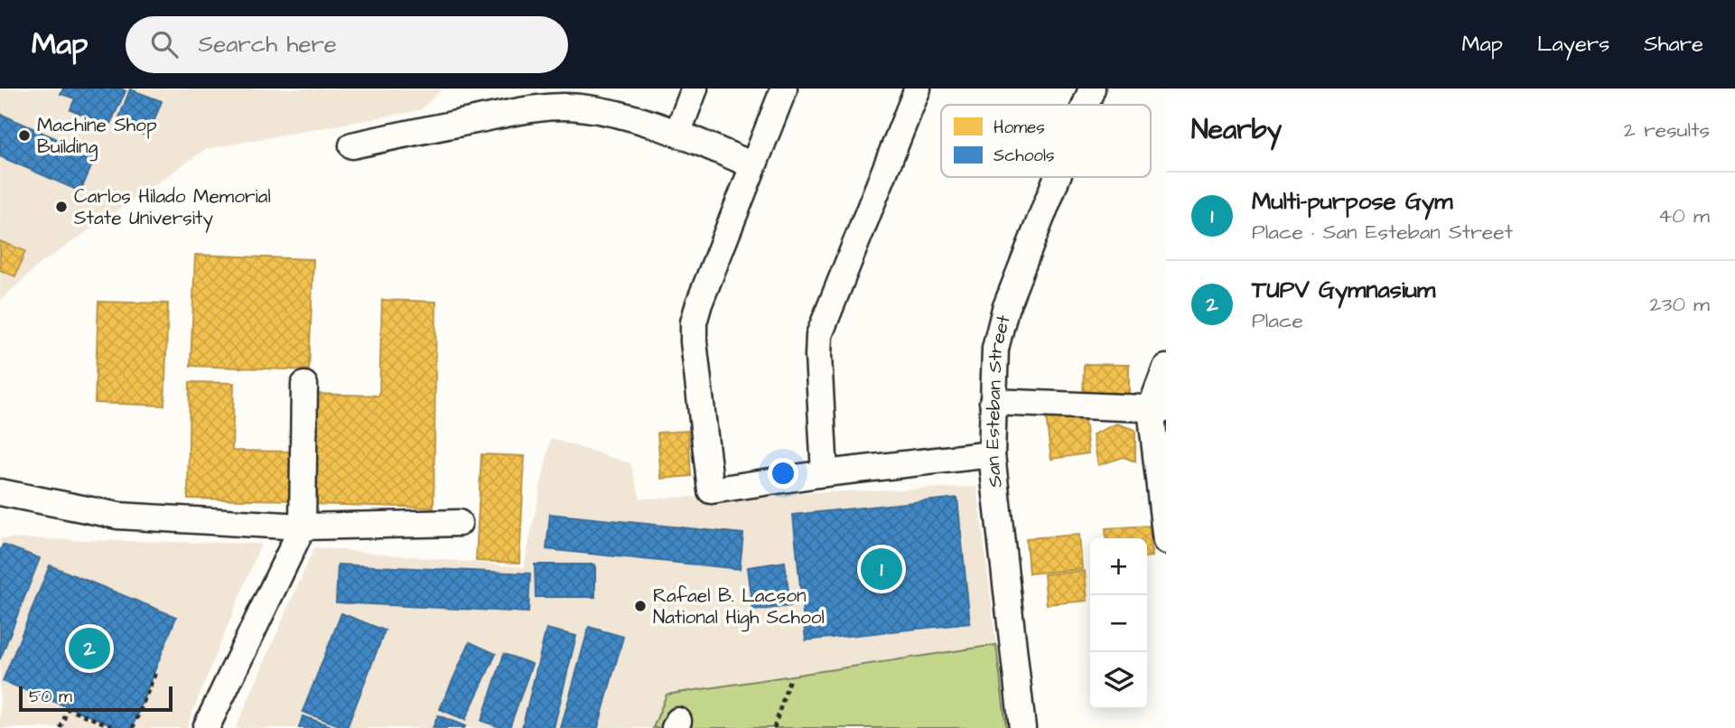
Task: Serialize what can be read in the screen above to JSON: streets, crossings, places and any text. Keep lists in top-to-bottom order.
{
  "streets": {
    "street": ["San Esteban Street"]
  },
  "places": ["Machine Shop Building", "Carlos Hilado Memorial State University", "Rafael B. Lacson National High School"],
  "legend": ["Homes", "Schools"],
  "scale_bar": "50 m",
  "page": {
    "header": "Map",
    "search": "Search here",
    "nav": ["Map", "Layers", "Share"],
    "heading": ["Nearby", "2 results"],
    "list": [
      {
        "mark": "1",
        "name": "Multi-purpose Gym",
        "note": "Place · San Esteban Street",
        "value": "40 m"
      },
      {
        "mark": "2",
        "name": "TUPV Gymnasium",
        "note": "Place",
        "value": "230 m"
      }
    ],
    "map_buttons": ["+", "−"],
    "pins": ["1", "2"],
    "scale": "50 m"
  }
}
